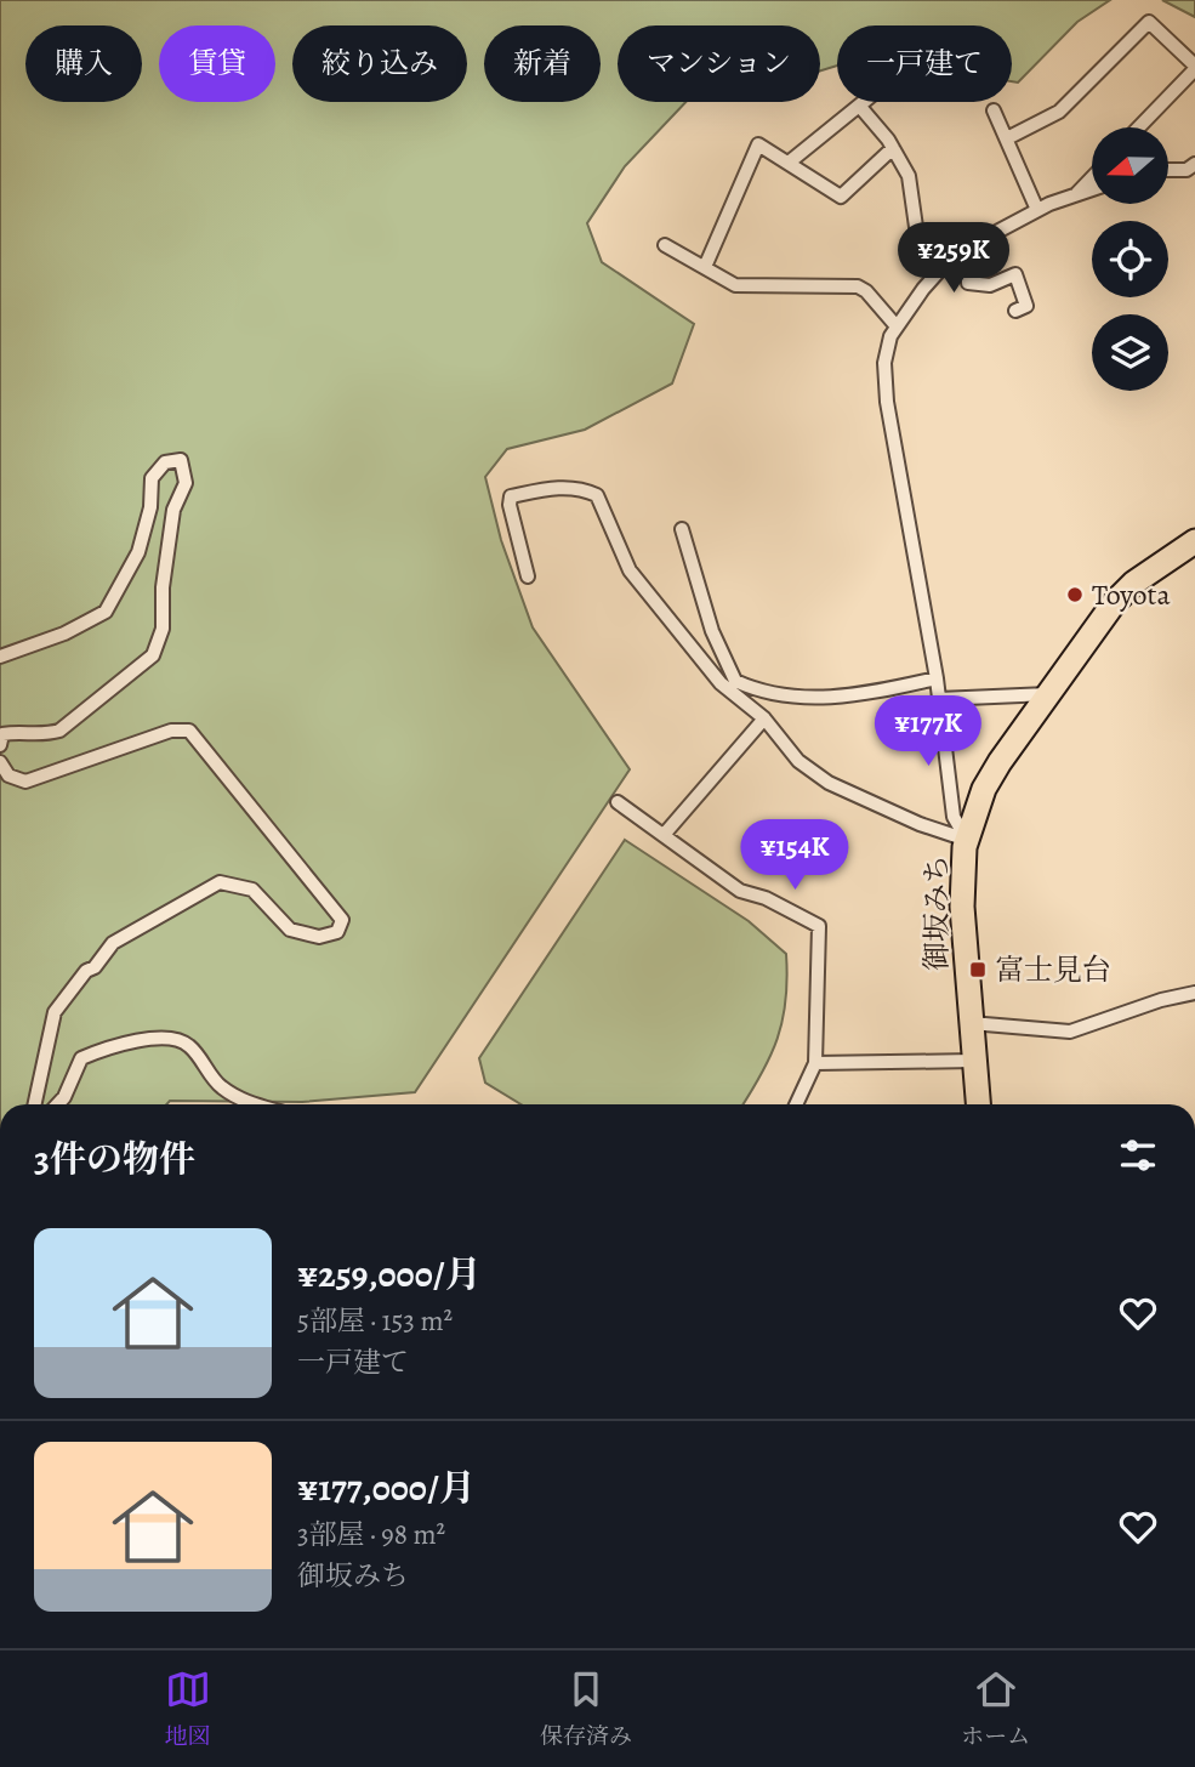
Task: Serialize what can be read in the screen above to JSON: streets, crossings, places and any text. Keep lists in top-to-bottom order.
{
  "streets": {
    "highway": ["御坂みち"]
  },
  "places": {
    "other": ["Toyota"],
    "transit": ["富士見台"]
  },
  "north": "left",
  "page": {
    "chip": [
      "購入",
      "賃貸",
      "絞り込み",
      "新着",
      "マンション",
      "一戸建て"
    ],
    "price": ["¥259K", "¥177K", "¥154K"],
    "heading": "3件の物件",
    "list": [
      {
        "name": "¥259,000/月",
        "note": "5部屋 · 153 m² · 一戸建て"
      },
      {
        "name": "¥177,000/月",
        "note": "3部屋 · 98 m² · 御坂みち"
      }
    ],
    "tabs": ["地図", "保存済み", "ホーム"]
  }
}
